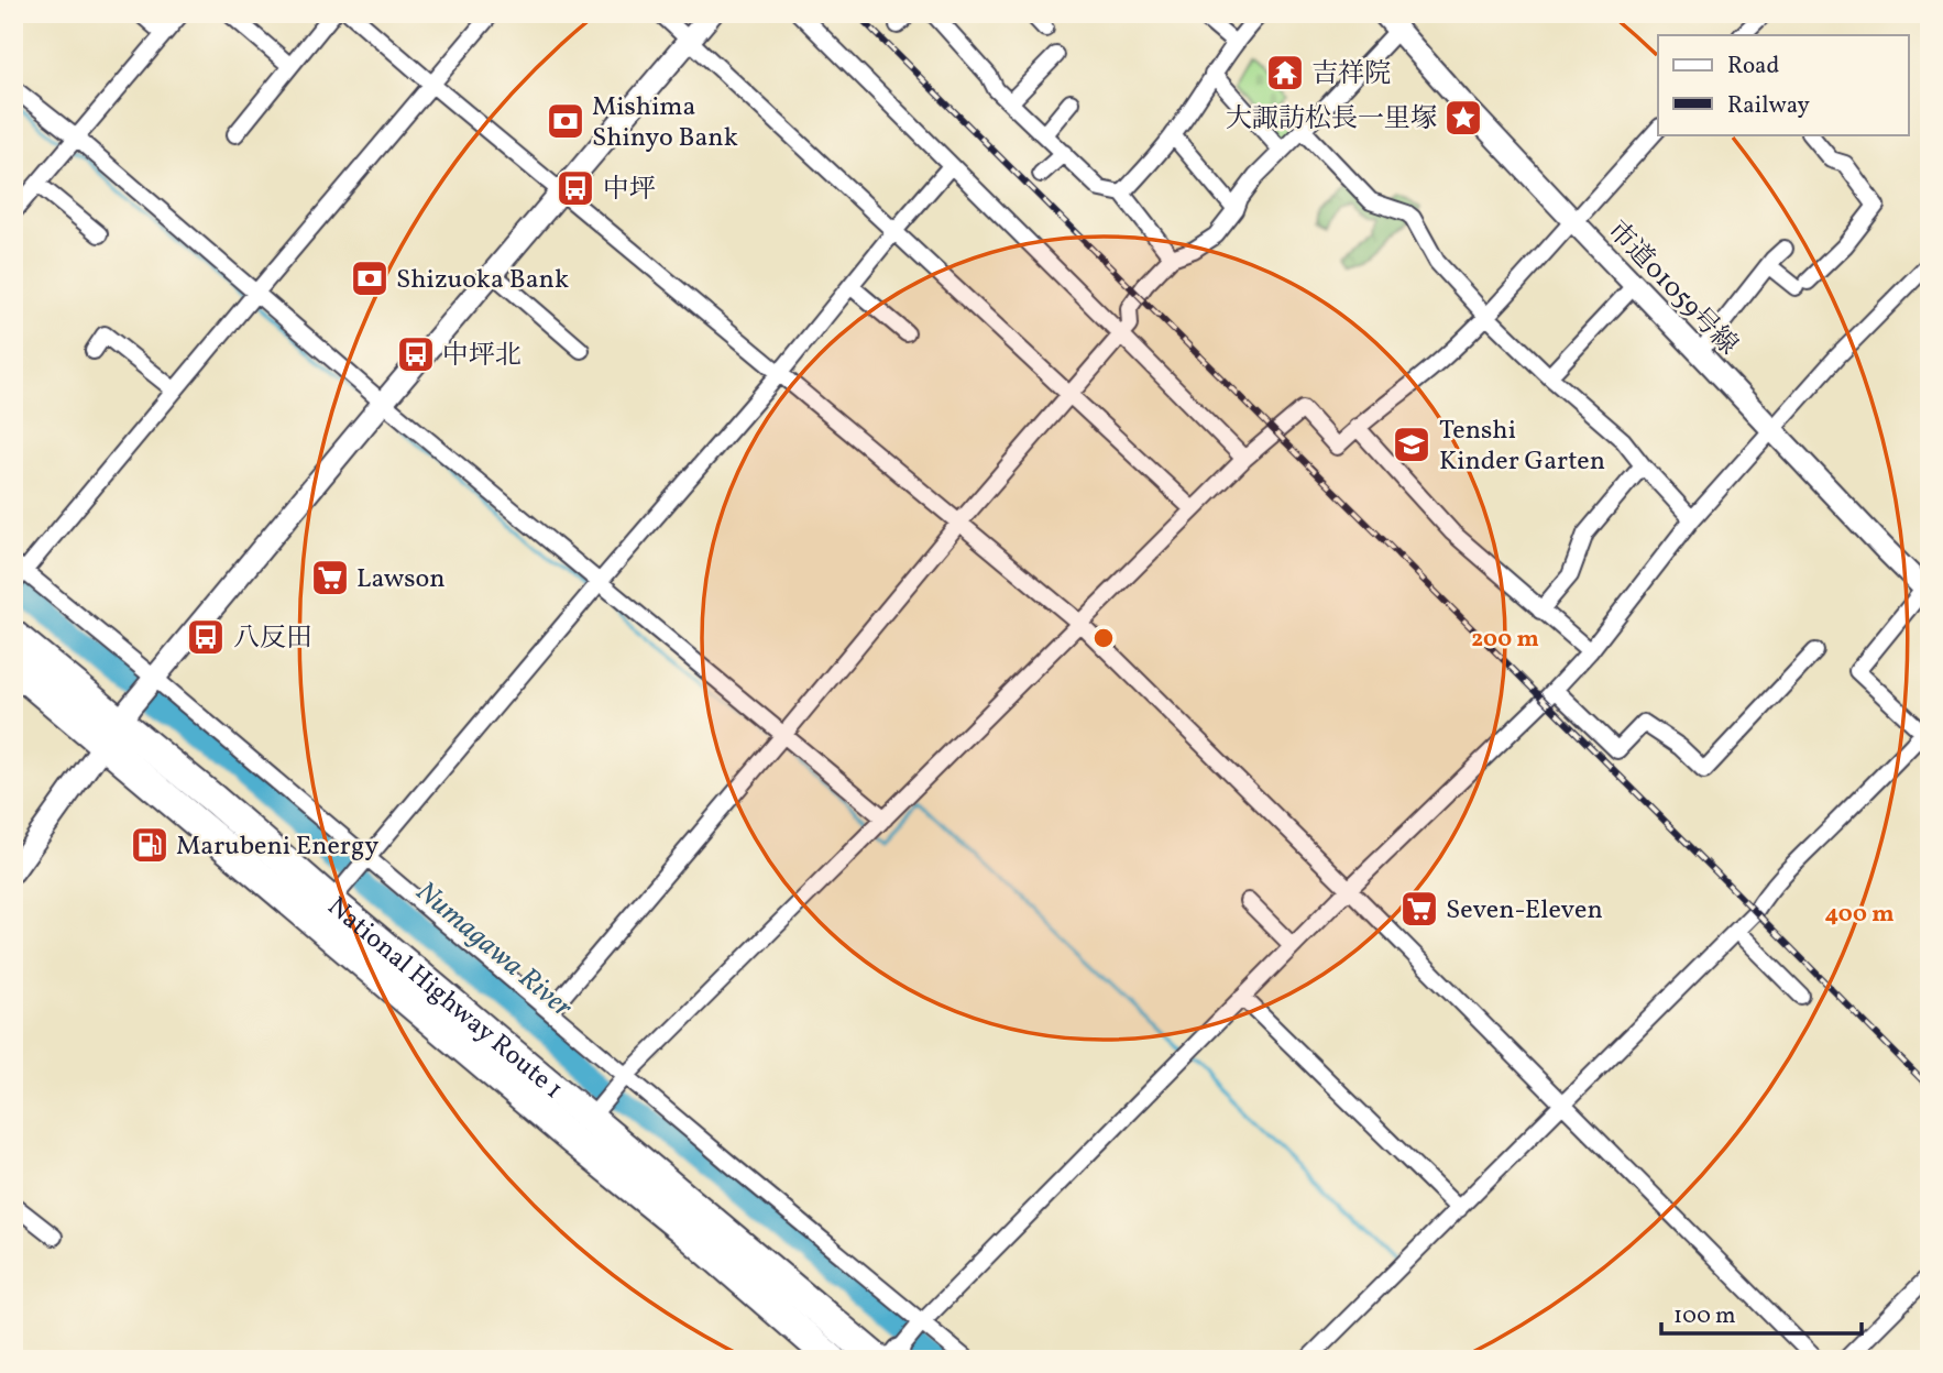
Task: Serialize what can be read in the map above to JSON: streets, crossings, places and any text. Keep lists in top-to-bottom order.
{
  "streets": {
    "highway": ["National Highway Route 1"],
    "street": ["市道01059号線"]
  },
  "water": ["Numagawa River"],
  "places": {
    "temple": ["吉祥院"],
    "place": ["大諏訪松長一里塚"],
    "bank": ["Mishima Shinyo Bank", "Shizuoka Bank"],
    "bus stop": ["中坪", "中坪北", "八反田"],
    "school or university": ["Tenshi Kinder Garten"],
    "supermarket": ["Lawson", "Seven-Eleven"],
    "fuel station": ["Marubeni Energy"]
  },
  "legend": ["Road", "Railway"],
  "scale_bar": "100 m",
  "rings": ["200 m", "400 m"]
}
